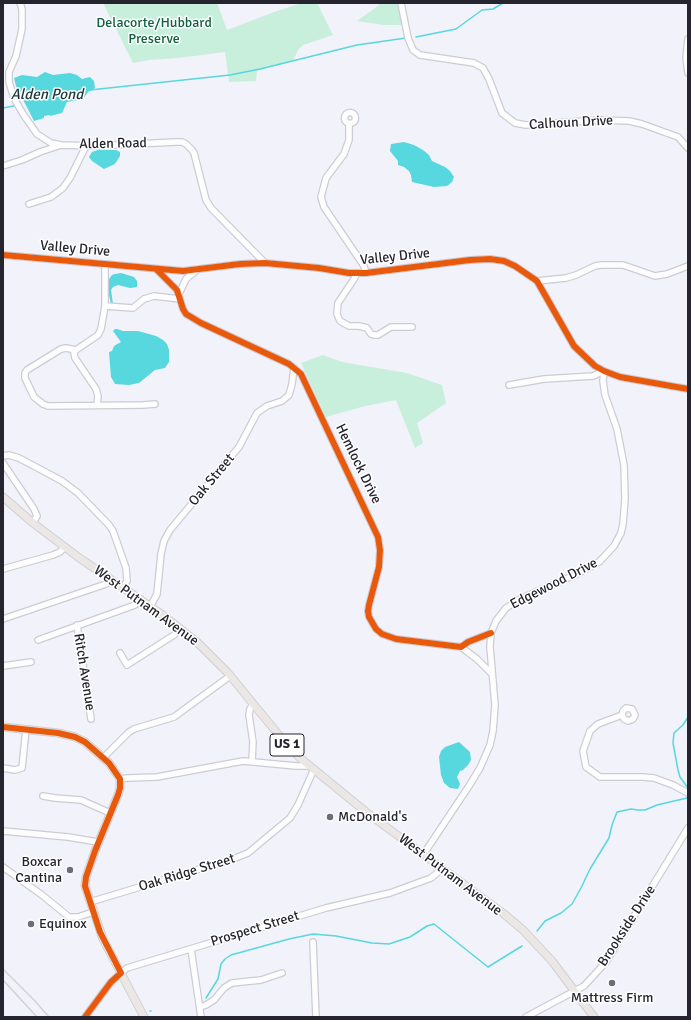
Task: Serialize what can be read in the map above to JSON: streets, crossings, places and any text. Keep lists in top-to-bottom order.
{
  "streets": {
    "main road": ["West Putnam Avenue", "US 1"],
    "street": [
      "Calhoun Drive",
      "Alden Road",
      "Valley Drive",
      "Hemlock Drive",
      "Oak Street",
      "Edgewood Drive",
      "Ritch Avenue",
      "Oak Ridge Street",
      "Brookside Drive",
      "Prospect Street"
    ]
  },
  "crossings": [
    ["Alden Road", "Valley Drive"],
    ["Valley Drive", "Hemlock Drive"],
    ["Valley Drive", "Edgewood Drive"],
    ["Hemlock Drive", "Oak Street"],
    ["Hemlock Drive", "Edgewood Drive"],
    ["Oak Street", "West Putnam Avenue"],
    ["Edgewood Drive", "West Putnam Avenue"],
    ["West Putnam Avenue", "Oak Ridge Street"],
    ["West Putnam Avenue", "Brookside Drive"],
    ["West Putnam Avenue", "Prospect Street"]
  ],
  "water": ["Alden Pond"],
  "parks": ["Delacorte/Hubbard Preserve"],
  "places": [
    "McDonald's",
    "Boxcar Cantina",
    "Equinox",
    "Mattress Firm"
  ]
}
